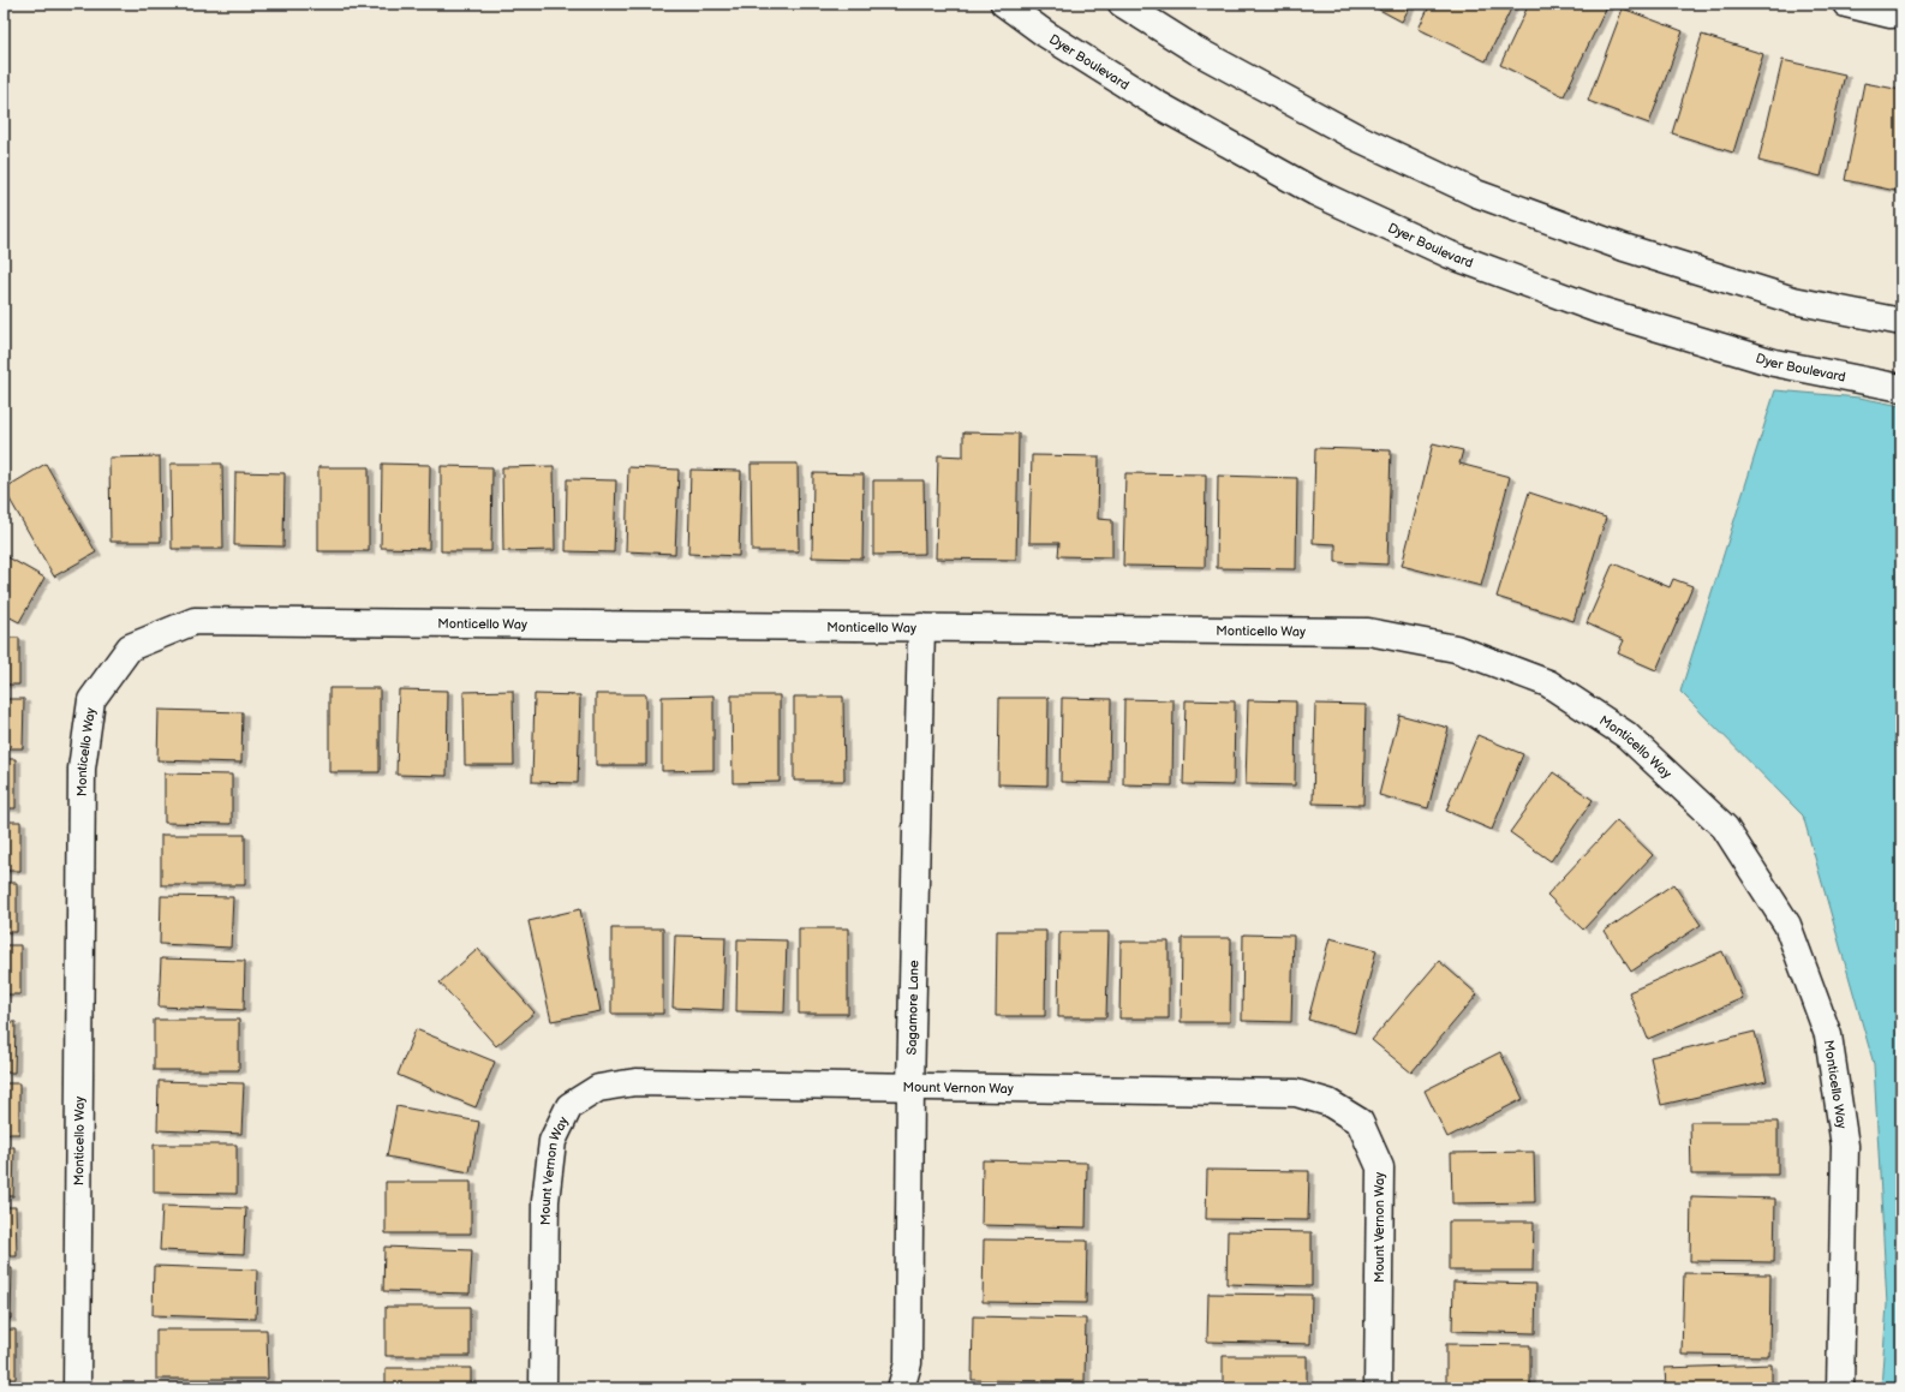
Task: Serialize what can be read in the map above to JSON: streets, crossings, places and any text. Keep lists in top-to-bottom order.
{
  "streets": {
    "street": [
      "Dyer Boulevard",
      "Monticello Way",
      "Sagamore Lane",
      "Mount Vernon Way"
    ]
  },
  "crossings": [
    ["Monticello Way", "Sagamore Lane"],
    ["Sagamore Lane", "Mount Vernon Way"]
  ]
}
